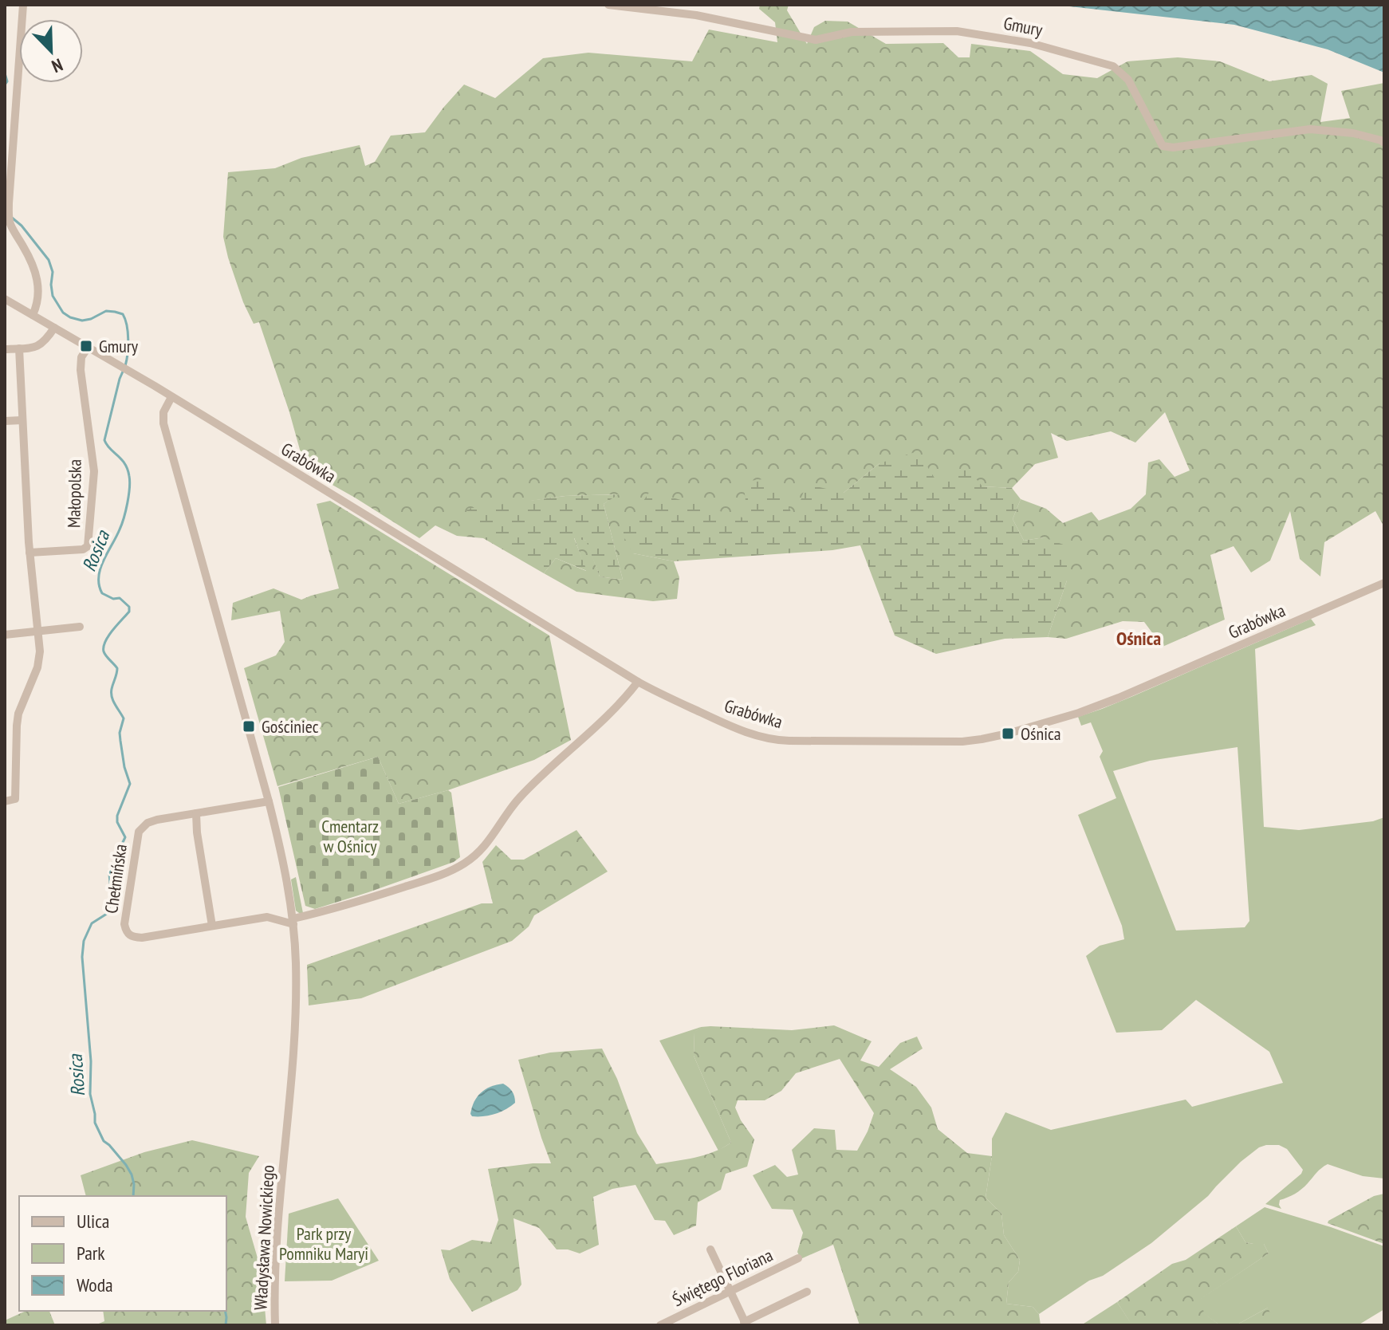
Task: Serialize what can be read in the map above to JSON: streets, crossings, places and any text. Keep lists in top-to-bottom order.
{
  "streets": {
    "street": [
      "Gmury",
      "Grabówka",
      "Małopolska",
      "Chełmińska",
      "Władysława Nowickiego",
      "Świętego Floriana"
    ]
  },
  "crossings": [
    ["Grabówka", "Małopolska"],
    ["Chełmińska", "Władysława Nowickiego"]
  ],
  "districts": ["Ośnica"],
  "water": ["Rosica"],
  "parks": ["Cmentarz w Ośnicy", "Park przy Pomniku Maryi"],
  "places": {
    "transit": ["Gmury", "Gościniec", "Ośnica"]
  },
  "legend": ["Ulica", "Park", "Woda"],
  "north": "bottom right"
}
